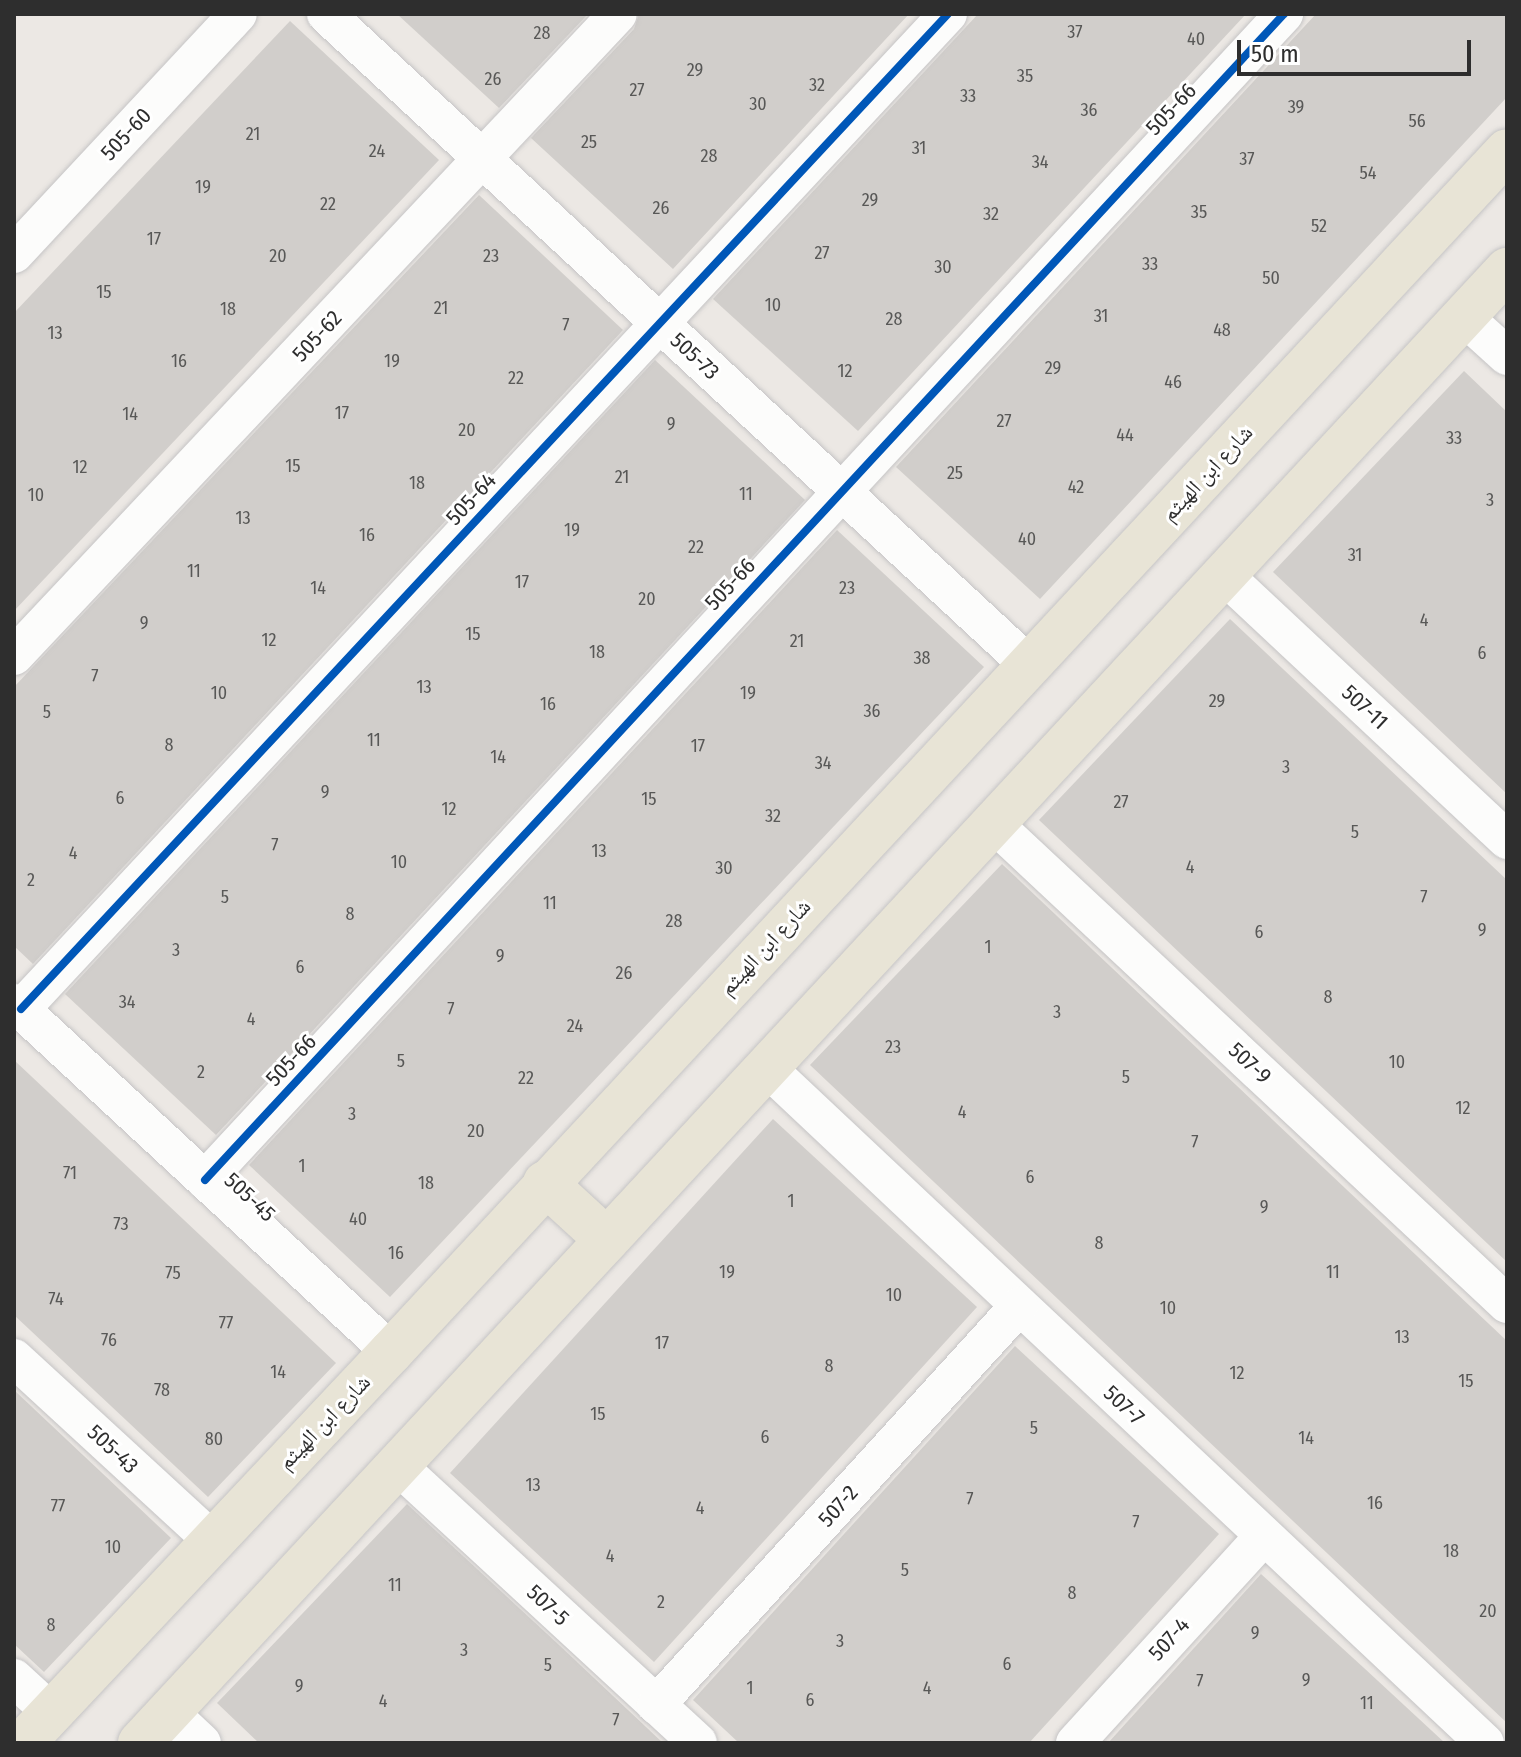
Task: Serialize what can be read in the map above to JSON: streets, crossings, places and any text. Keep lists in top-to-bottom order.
{
  "streets": {
    "main road": ["شارع ابن الهيثم"],
    "street": [
      "505-66",
      "505-60",
      "505-62",
      "505-73",
      "505-64",
      "507-11",
      "507-9",
      "505-45",
      "507-7",
      "505-43",
      "507-2",
      "507-5",
      "507-4"
    ]
  },
  "crossings": [
    ["505-66", "505-73"],
    ["505-66", "505-45"],
    ["505-62", "505-73"],
    ["505-73", "شارع ابن الهيثم"],
    ["505-73", "505-64"],
    ["شارع ابن الهيثم", "505-45"],
    ["شارع ابن الهيثم", "505-43"],
    ["505-64", "505-45"],
    ["507-7", "507-2"],
    ["507-7", "507-4"],
    ["507-2", "507-5"]
  ],
  "house_numbers": [
    "37",
    "28",
    "40",
    "29",
    "35",
    "26",
    "32",
    "27",
    "33",
    "30",
    "39",
    "36",
    "56",
    "21",
    "25",
    "31",
    "24",
    "28",
    "37",
    "34",
    "54",
    "19",
    "29",
    "22",
    "26",
    "35",
    "32",
    "52",
    "17",
    "27",
    "20",
    "23",
    "33",
    "30",
    "50",
    "15",
    "10",
    "21",
    "18",
    "31",
    "28",
    "7",
    "48",
    "13",
    "16",
    "19",
    "29",
    "12",
    "22",
    "46",
    "17",
    "14",
    "27",
    "9",
    "20",
    "44",
    "33",
    "15",
    "12",
    "25",
    "21",
    "18",
    "42",
    "11",
    "10",
    "3",
    "13",
    "19",
    "16",
    "40",
    "22",
    "31",
    "11",
    "17",
    "14",
    "23",
    "20",
    "4",
    "9",
    "15",
    "12",
    "21",
    "18",
    "6",
    "38",
    "7",
    "13",
    "10",
    "19",
    "29",
    "16",
    "36",
    "5",
    "11",
    "8",
    "17",
    "14",
    "34",
    "3",
    "9",
    "6",
    "15",
    "27",
    "12",
    "32",
    "5",
    "7",
    "13",
    "4",
    "10",
    "4",
    "30",
    "2",
    "5",
    "7",
    "11",
    "8",
    "28",
    "9",
    "6",
    "1",
    "3",
    "9",
    "6",
    "26",
    "8",
    "34",
    "7",
    "3",
    "4",
    "24",
    "23",
    "5",
    "10",
    "2",
    "5",
    "22",
    "12",
    "4",
    "3",
    "20",
    "7",
    "1",
    "71",
    "6",
    "18",
    "1",
    "9",
    "40",
    "73",
    "8",
    "16",
    "19",
    "11",
    "75",
    "10",
    "74",
    "10",
    "77",
    "13",
    "76",
    "17",
    "8",
    "14",
    "12",
    "15",
    "78",
    "15",
    "5",
    "6",
    "14",
    "80",
    "13",
    "7",
    "16",
    "77",
    "4",
    "7",
    "10",
    "18",
    "4",
    "5",
    "11",
    "8",
    "2",
    "20",
    "8",
    "9",
    "3",
    "3",
    "6",
    "5",
    "9",
    "7",
    "9",
    "1",
    "4",
    "6",
    "4",
    "11",
    "7"
  ],
  "scale_bar": "50 m"
}
